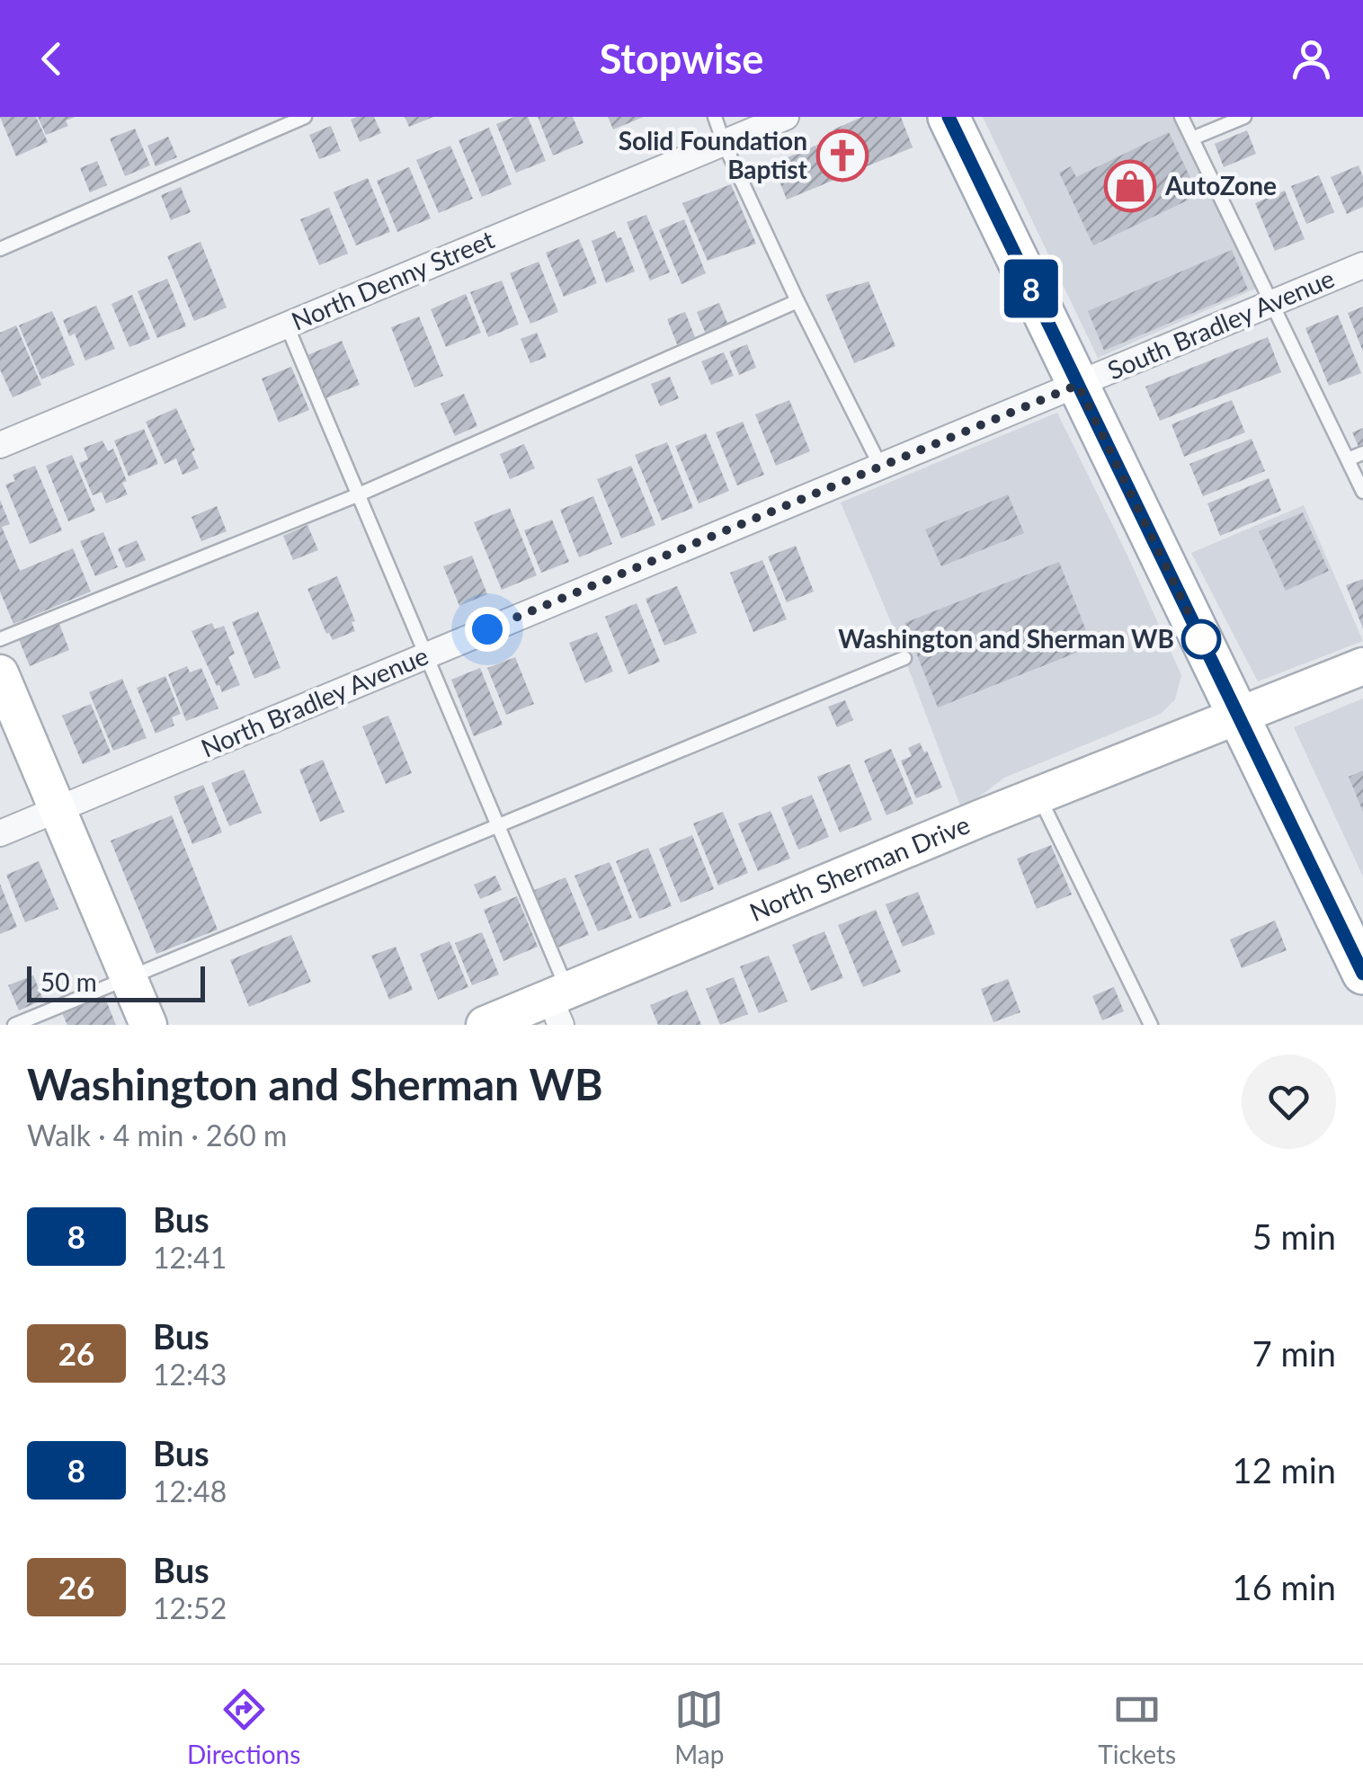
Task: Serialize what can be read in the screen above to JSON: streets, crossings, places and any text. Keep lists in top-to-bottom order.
{
  "streets": {
    "main road": ["North Sherman Drive"],
    "street": ["North Denny Street", "South Bradley Avenue", "North Bradley Avenue"]
  },
  "crossings": [
    ["South Bradley Avenue", "North Bradley Avenue"]
  ],
  "places": {
    "church": ["Solid Foundation Baptist"],
    "shop": ["AutoZone"],
    "other": ["Washington and Sherman WB"]
  },
  "lines": ["bus line 8"],
  "scale_bar": "50 m",
  "page": {
    "header": "Stopwise",
    "on_map": "8",
    "scale": "50 m",
    "heading": ["Washington and Sherman WB", "Walk · 4 min · 260 m"],
    "list": [
      {
        "mark": "8",
        "name": "Bus",
        "note": "12:41",
        "value": "5 min"
      },
      {
        "mark": "26",
        "name": "Bus",
        "note": "12:43",
        "value": "7 min"
      },
      {
        "mark": "8",
        "name": "Bus",
        "note": "12:48",
        "value": "12 min"
      },
      {
        "mark": "26",
        "name": "Bus",
        "note": "12:52",
        "value": "16 min"
      }
    ],
    "tabs": ["Directions", "Map", "Tickets"]
  }
}
